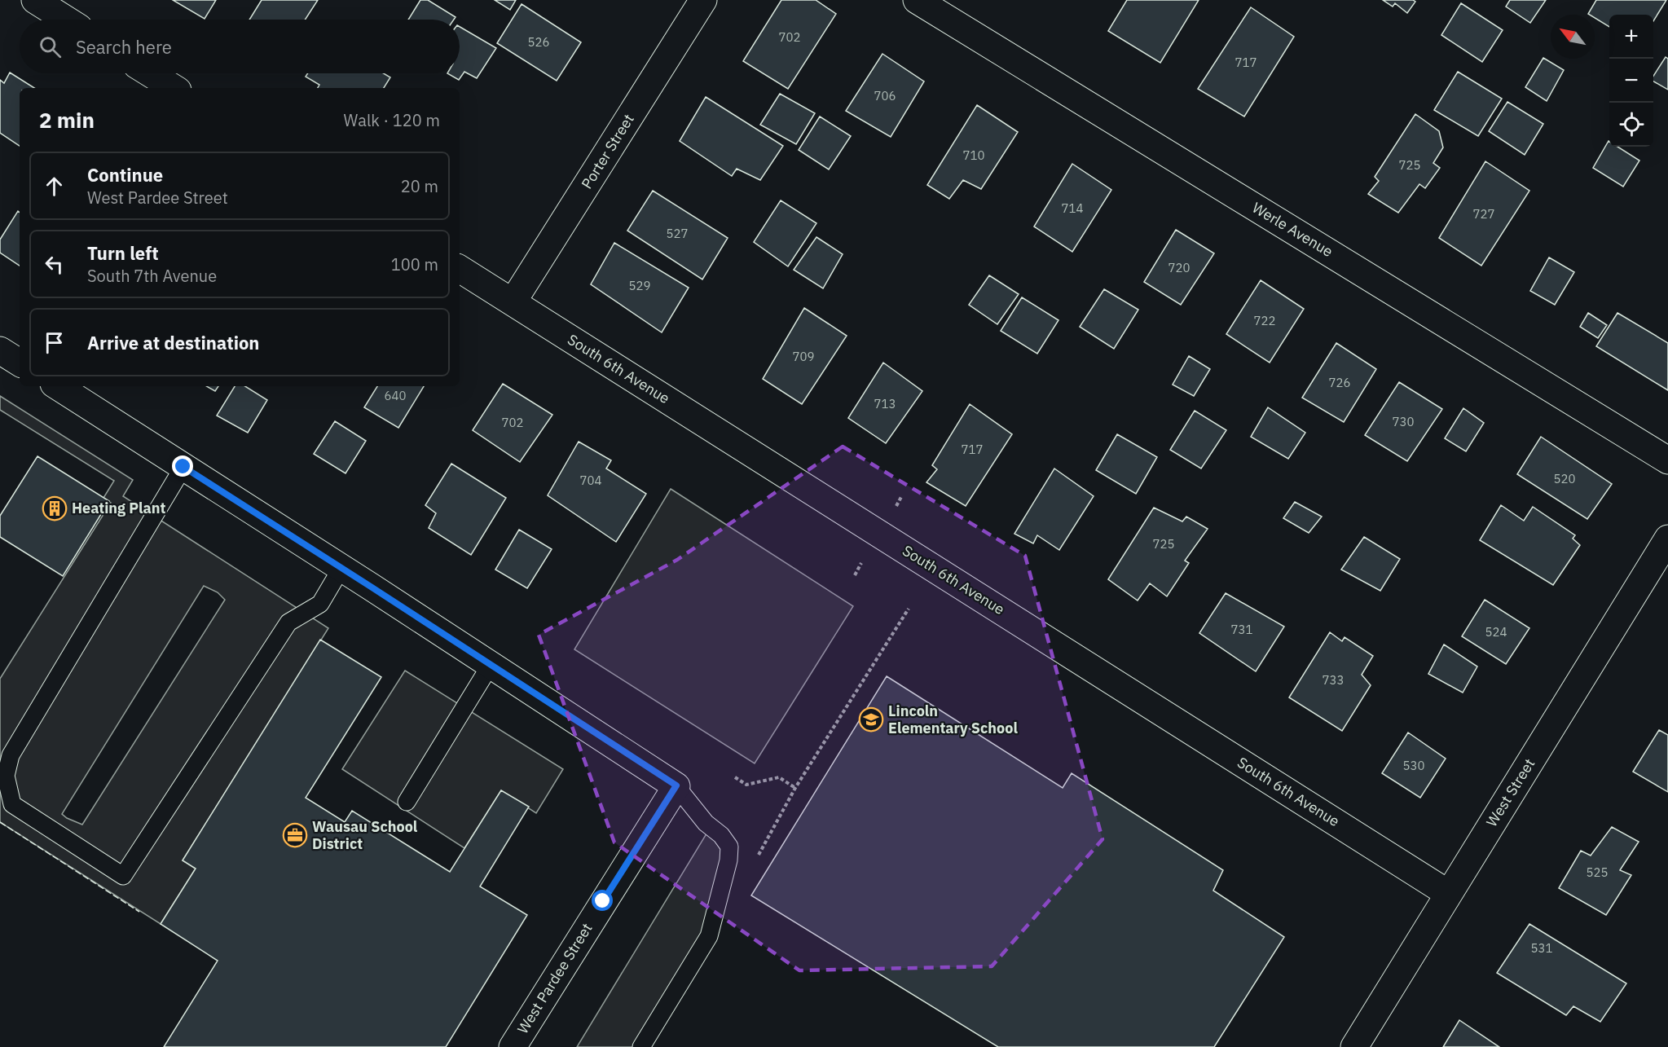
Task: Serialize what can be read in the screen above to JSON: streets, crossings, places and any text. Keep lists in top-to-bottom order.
{
  "streets": {
    "street": [
      "Porter Street",
      "Werle Avenue",
      "South 6th Avenue",
      "West Street",
      "West Pardee Street"
    ]
  },
  "crossings": [
    ["Porter Street", "South 6th Avenue"],
    ["South 6th Avenue", "West Street"]
  ],
  "places": {
    "building": ["Heating Plant"],
    "school or university": ["Lincoln Elementary School"],
    "office": ["Wausau School District"]
  },
  "house_numbers": [
    "702",
    "526",
    "717",
    "706",
    "710",
    "725",
    "714",
    "727",
    "527",
    "720",
    "529",
    "722",
    "709",
    "726",
    "640",
    "713",
    "730",
    "702",
    "717",
    "520",
    "704",
    "725",
    "731",
    "524",
    "733",
    "530",
    "525",
    "531"
  ],
  "north": "top left",
  "page": {
    "map_buttons": ["+", "−"],
    "search": "Search here",
    "heading": ["2 min", "Walk · 120 m"],
    "list": [
      ["Continue", "West Pardee Street", "20 m"],
      ["Turn left", "South 7th Avenue", "100 m"],
      "Arrive at destination"
    ]
  }
}
